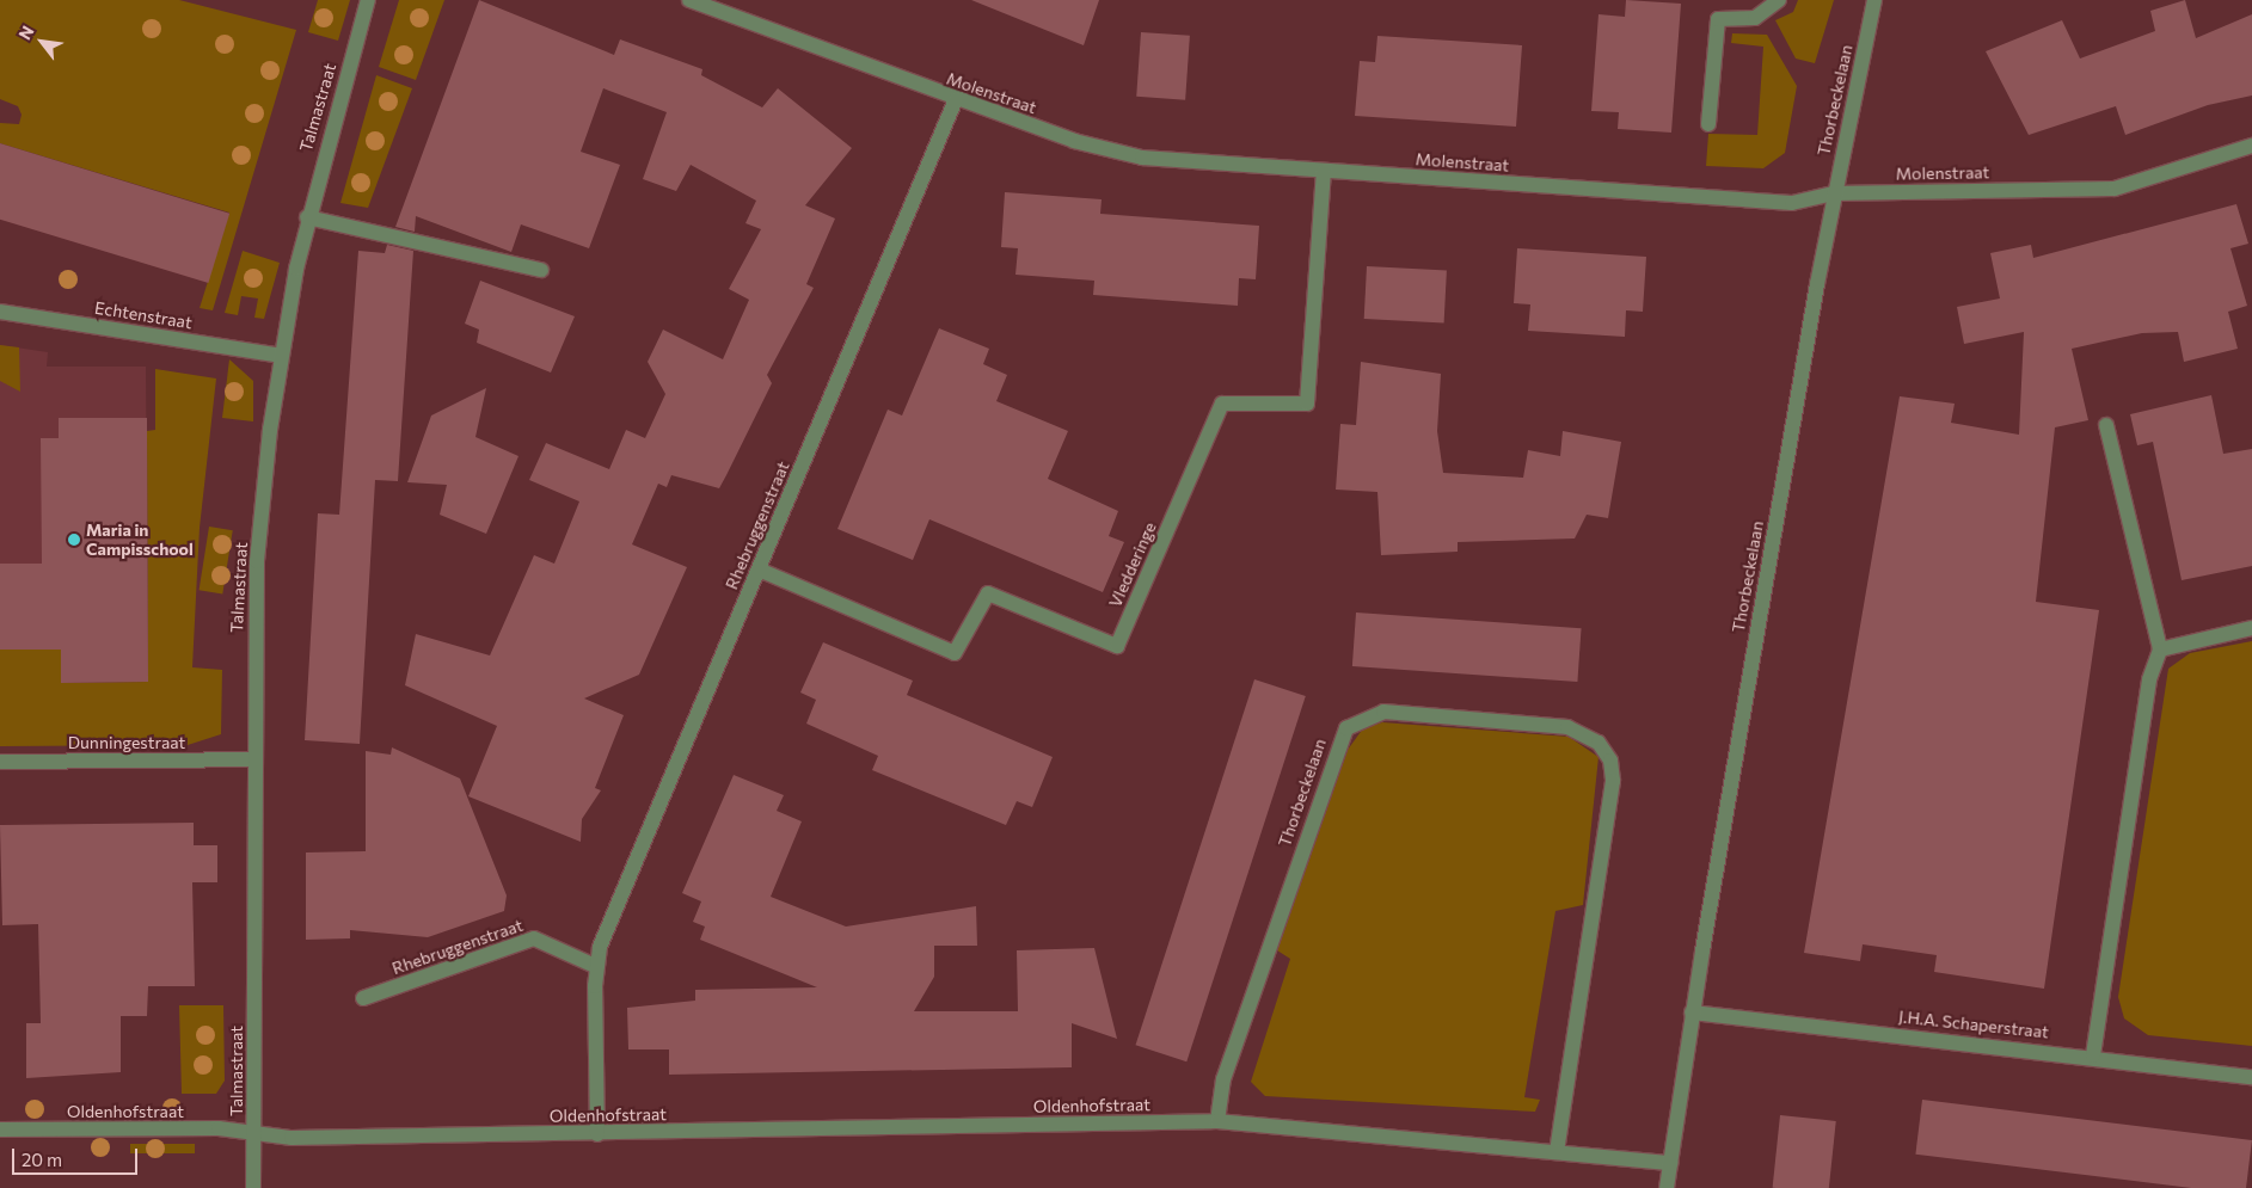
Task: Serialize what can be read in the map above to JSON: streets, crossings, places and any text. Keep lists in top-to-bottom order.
{
  "streets": {
    "street": [
      "Molenstraat",
      "Thorbeckelaan",
      "Talmastraat",
      "Echtenstraat",
      "Rhebruggenstraat",
      "Vledderinge",
      "Dunningestraat",
      "J.H.A. Schaperstraat",
      "Oldenhofstraat"
    ]
  },
  "crossings": [
    ["Molenstraat", "Thorbeckelaan"],
    ["Molenstraat", "Rhebruggenstraat"],
    ["Molenstraat", "Vledderinge"],
    ["Thorbeckelaan", "J.H.A. Schaperstraat"],
    ["Thorbeckelaan", "Oldenhofstraat"],
    ["Talmastraat", "Echtenstraat"],
    ["Talmastraat", "Dunningestraat"],
    ["Talmastraat", "Oldenhofstraat"],
    ["Rhebruggenstraat", "Vledderinge"],
    ["Rhebruggenstraat", "Oldenhofstraat"]
  ],
  "places": ["Maria in Campisschool"],
  "scale_bar": "20 m",
  "north": "top left"
}
